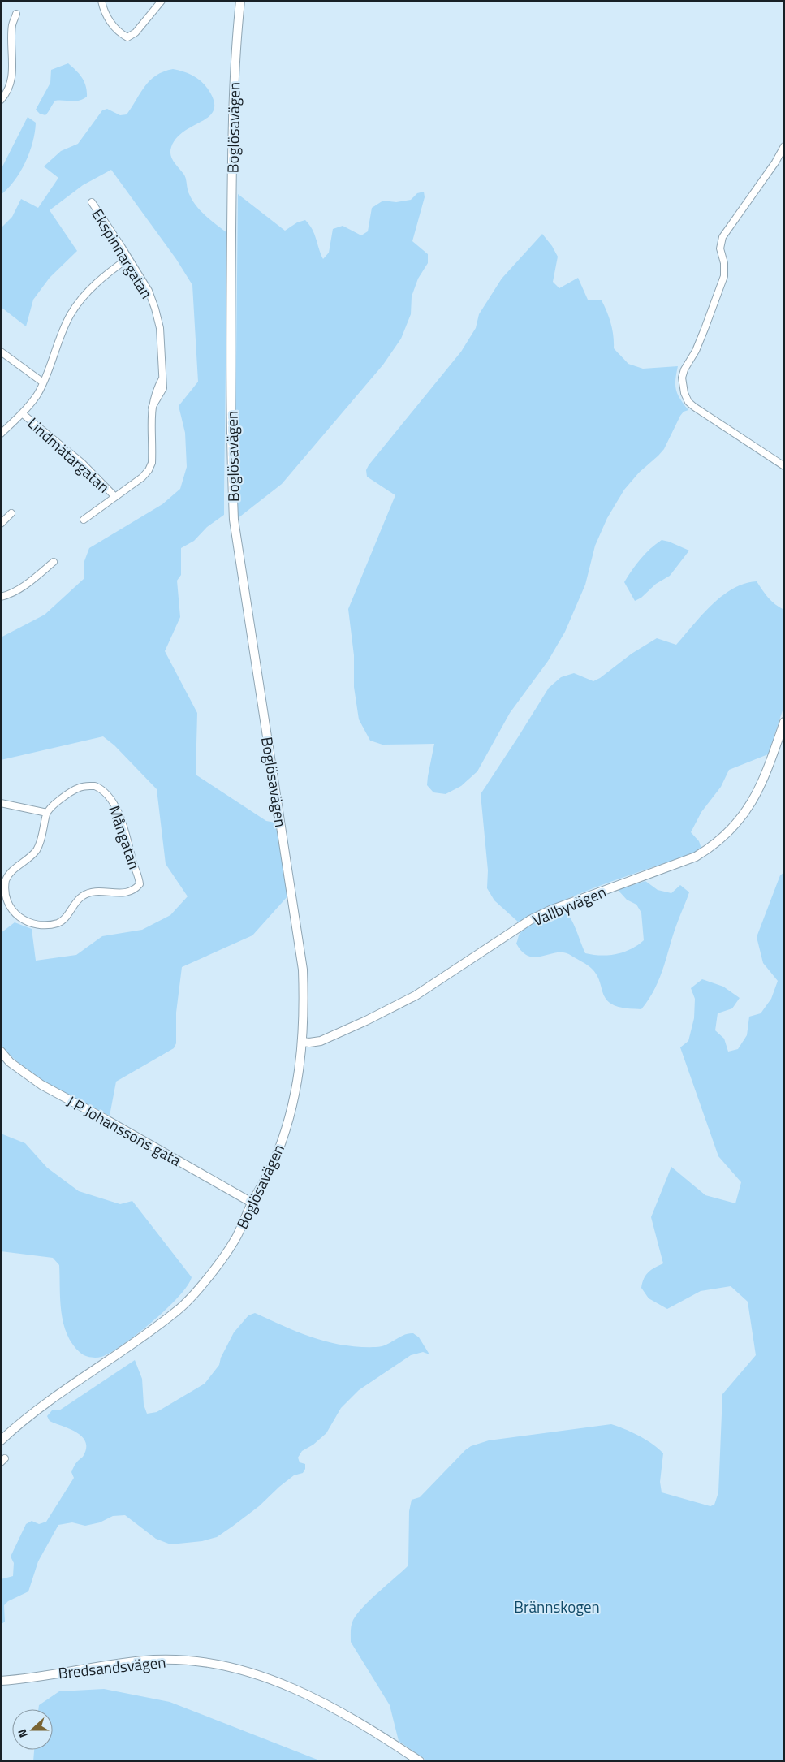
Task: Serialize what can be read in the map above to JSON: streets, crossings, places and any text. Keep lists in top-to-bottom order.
{
  "streets": {
    "street": [
      "Boglösavägen",
      "Ekspinnargatan",
      "Lindmätargatan",
      "Mångatan",
      "Vallbyvägen",
      "J P Johanssons gata",
      "Bredsandsvägen"
    ]
  },
  "crossings": [
    ["Boglösavägen", "Vallbyvägen"],
    ["Boglösavägen", "J P Johanssons gata"],
    ["Ekspinnargatan", "Lindmätargatan"]
  ],
  "parks": ["Brännskogen"],
  "north": "left"
}
